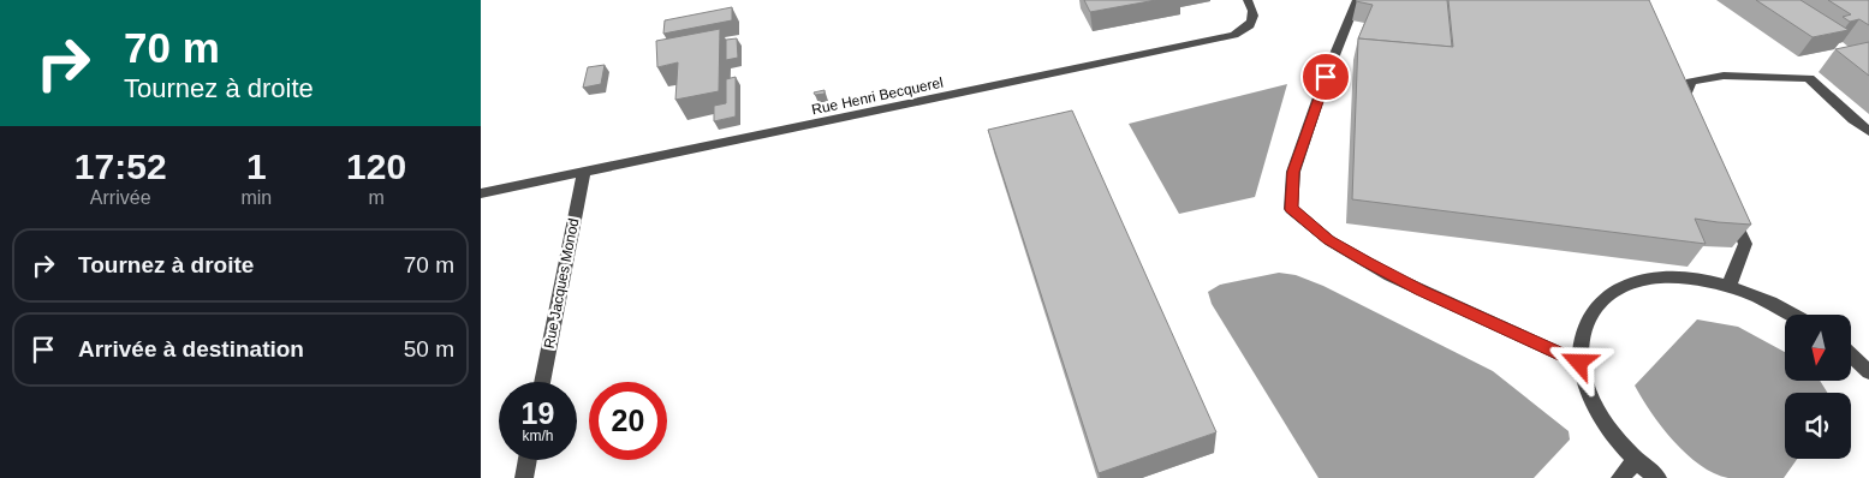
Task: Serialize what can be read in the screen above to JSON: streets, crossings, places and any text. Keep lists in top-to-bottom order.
{
  "streets": {
    "street": ["Rue Henri Becquerel", "Rue Jacques Monod"]
  },
  "crossings": [
    ["Rue Henri Becquerel", "Rue Jacques Monod"]
  ],
  "north": "bottom",
  "page": {
    "turn": ["70 m", "Tournez à droite"],
    "eta": [
      "17:52",
      "Arrivée",
      "1",
      "min",
      "120",
      "m"
    ],
    "list": [
      {
        "name": "Tournez à droite",
        "value": "70 m"
      },
      {
        "name": "Arrivée à destination",
        "value": "50 m"
      }
    ],
    "speed": "19 km/h",
    "limit": "20"
  }
}
